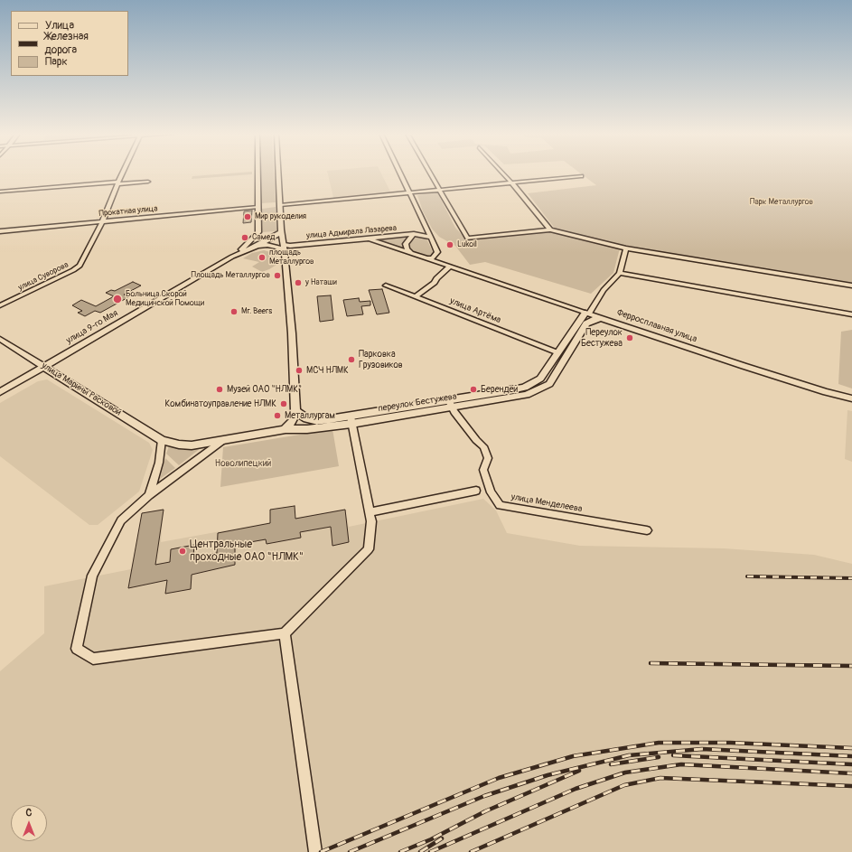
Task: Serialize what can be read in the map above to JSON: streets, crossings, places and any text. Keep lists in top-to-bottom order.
{
  "streets": {
    "main road": [
      "Ферросплавная улица",
      "улица 9-го Мая",
      "улица Марины Расковой",
      "переулок Бестужева"
    ],
    "street": [
      "Прокатная улица",
      "улица Адмирала Лазарева",
      "улица Суворова",
      "улица Артёма",
      "улица Менделеева"
    ]
  },
  "crossings": [
    ["Прокатная улица", "улица Суворова"],
    ["улица Артёма", "переулок Бестужева"],
    ["Ферросплавная улица", "переулок Бестужева"],
    ["улица 9-го Мая", "улица Марины Расковой"],
    ["переулок Бестужева", "улица Менделеева"]
  ],
  "parks": ["Парк Металлургов", "Новолипецкий"],
  "places": [
    "Мир рукоделия",
    "Самед",
    "Lukoil",
    "площадь Металлургов",
    "Площадь Металлургов",
    "у Наташи",
    "Больница Скорой Медицинской Помощи",
    "Mr. Beers",
    "Переулок Бестужева",
    "Парковка Грузовиков",
    "МСЧ НЛМК",
    "Музей ОАО \"НЛМК\"",
    "Берендей",
    "Комбинатоуправление НЛМК",
    "Металлургам",
    "Центральные проходные ОАО \"НЛМК\""
  ],
  "legend": ["Улица", "Железная дорога", "Парк"],
  "north": "top"
}
